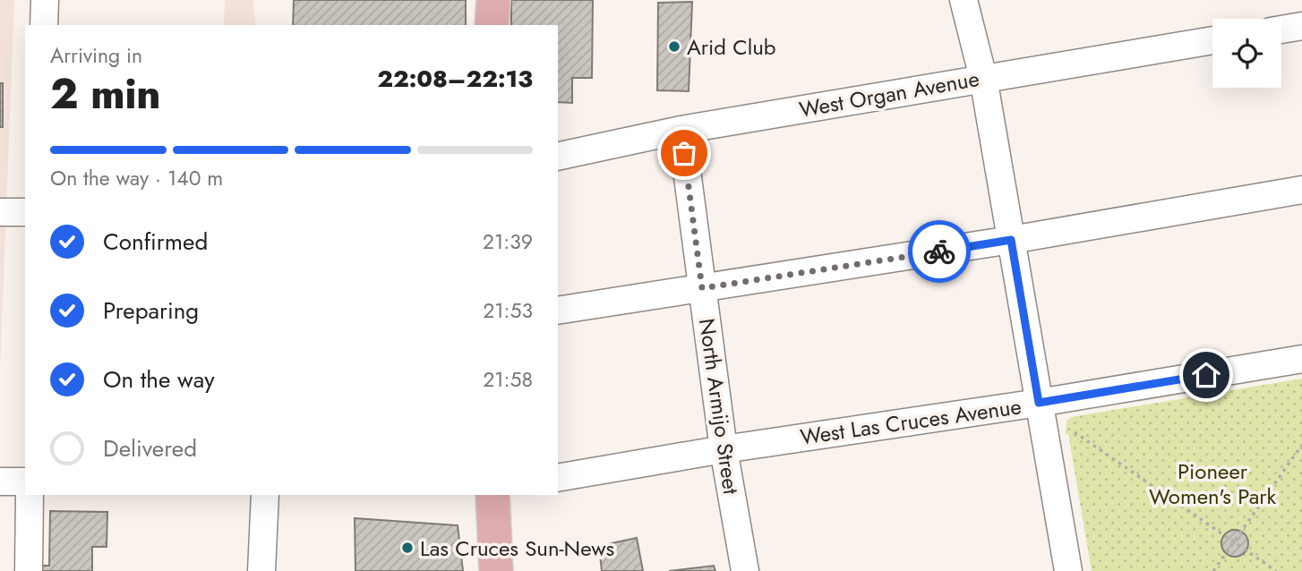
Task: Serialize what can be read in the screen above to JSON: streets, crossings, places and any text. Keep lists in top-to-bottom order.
{
  "streets": {
    "street": ["West Organ Avenue", "North Armijo Street", "West Las Cruces Avenue"]
  },
  "crossings": [
    ["West Organ Avenue", "North Armijo Street"],
    ["North Armijo Street", "West Las Cruces Avenue"]
  ],
  "parks": ["Pioneer Women's Park"],
  "places": ["Arid Club", "Las Cruces Sun-News"],
  "page": {
    "heading": ["2 min", "Arriving in", "22:08–22:13"],
    "bar": "On the way · 140 m",
    "list": [
      ["Confirmed", "21:39"],
      ["Preparing", "21:53"],
      ["On the way", "21:58"],
      "Delivered"
    ]
  }
}
